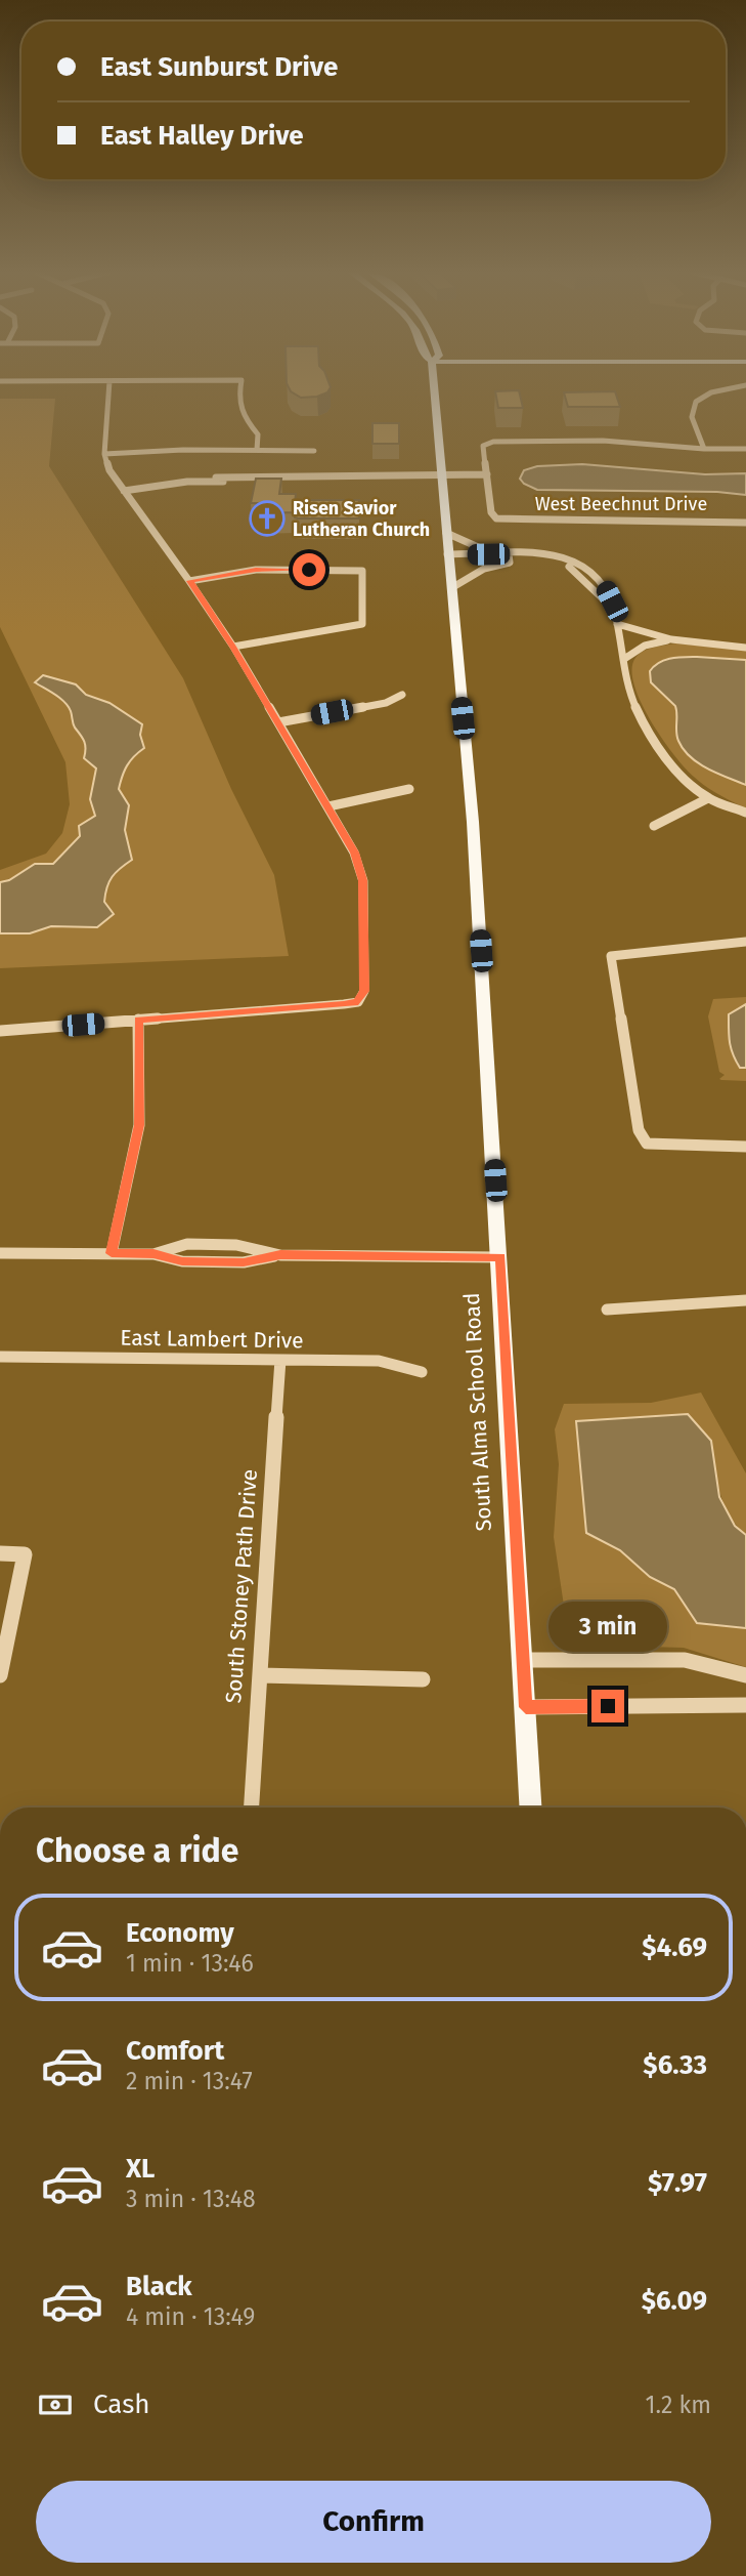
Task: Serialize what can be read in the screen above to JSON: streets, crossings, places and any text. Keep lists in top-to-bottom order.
{
  "streets": {
    "main road": ["South Alma School Road"],
    "street": ["West Beechnut Drive", "East Lambert Drive", "South Stoney Path Drive"]
  },
  "crossings": [
    ["East Lambert Drive", "South Stoney Path Drive"]
  ],
  "places": {
    "church": ["Risen Savior Lutheran Church"]
  },
  "page": {
    "banner": ["East Sunburst Drive", "East Halley Drive"],
    "bubble": "3 min",
    "heading": "Choose a ride",
    "list": [
      {
        "name": "Economy",
        "note": "1 min · 13:46",
        "value": "$4.69"
      },
      {
        "name": "Comfort",
        "note": "2 min · 13:47",
        "value": "$6.33"
      },
      {
        "name": "XL",
        "note": "3 min · 13:48",
        "value": "$7.97"
      },
      {
        "name": "Black",
        "note": "4 min · 13:49",
        "value": "$6.09"
      }
    ],
    "pay": ["Cash", "1.2 km"],
    "buttons": "Confirm"
  }
}
